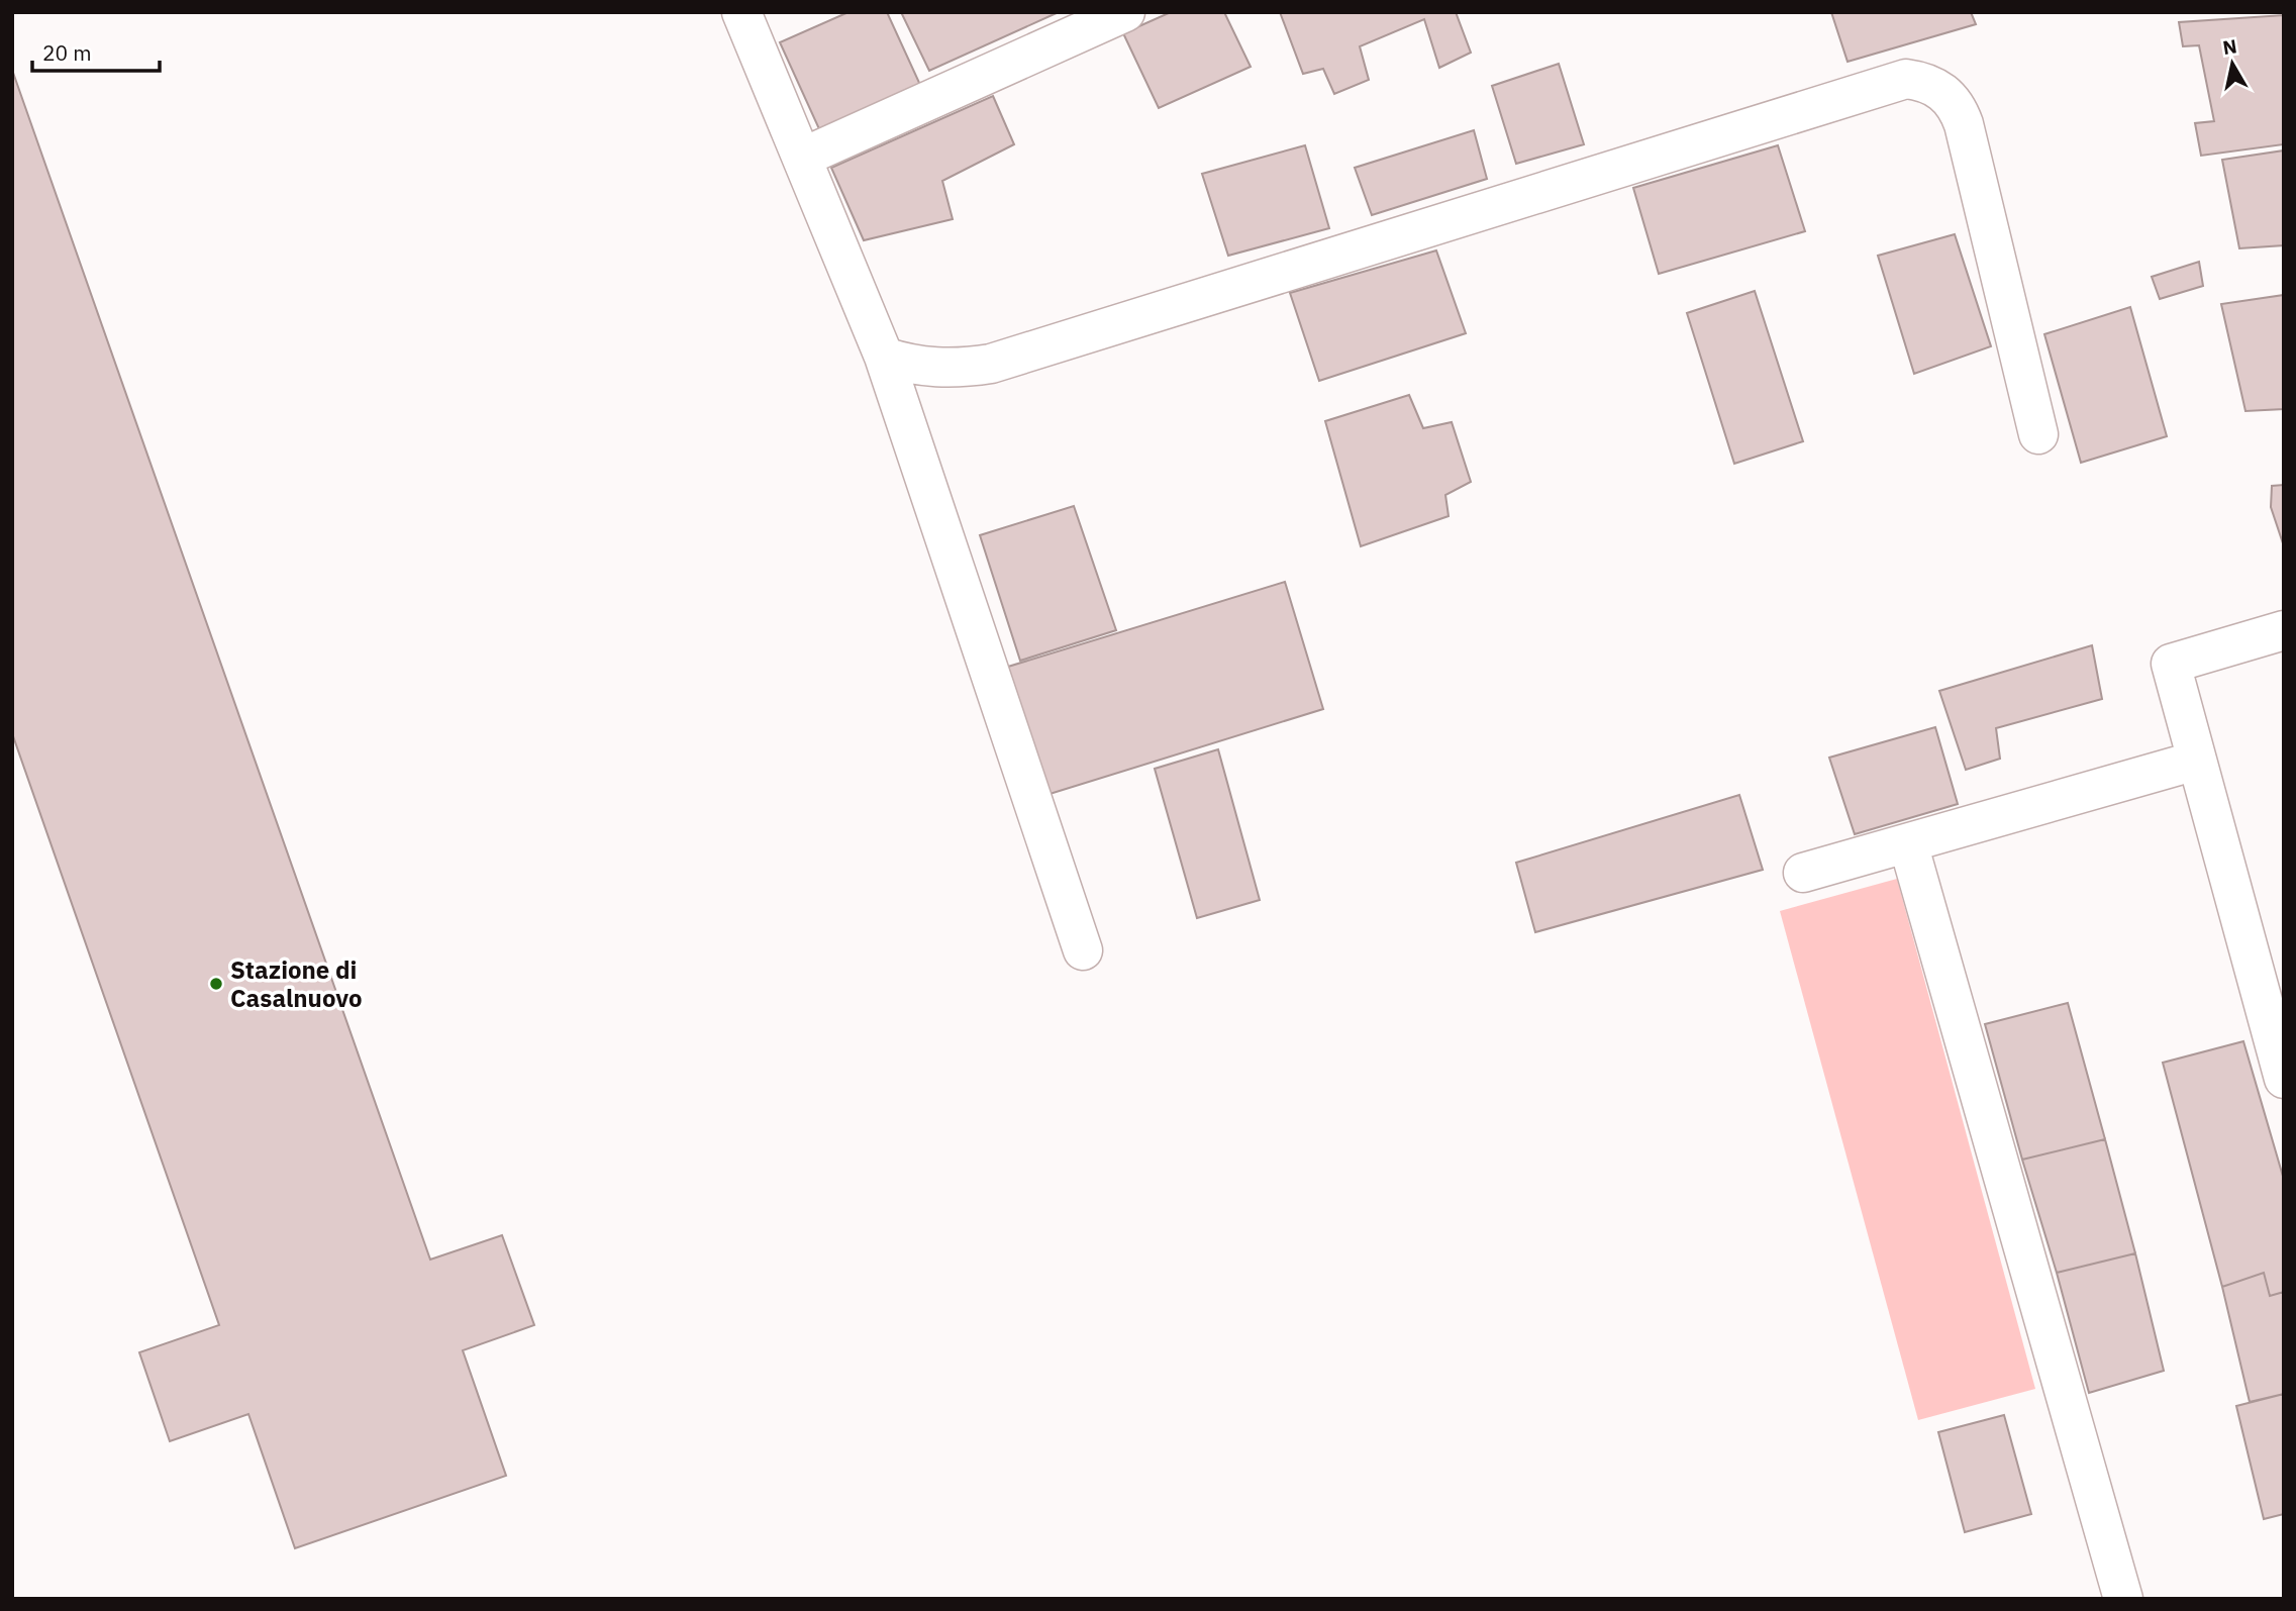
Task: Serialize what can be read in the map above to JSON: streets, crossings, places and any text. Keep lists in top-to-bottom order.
{
  "places": ["Stazione di Casalnuovo"],
  "scale_bar": "20 m",
  "north": "top"
}
